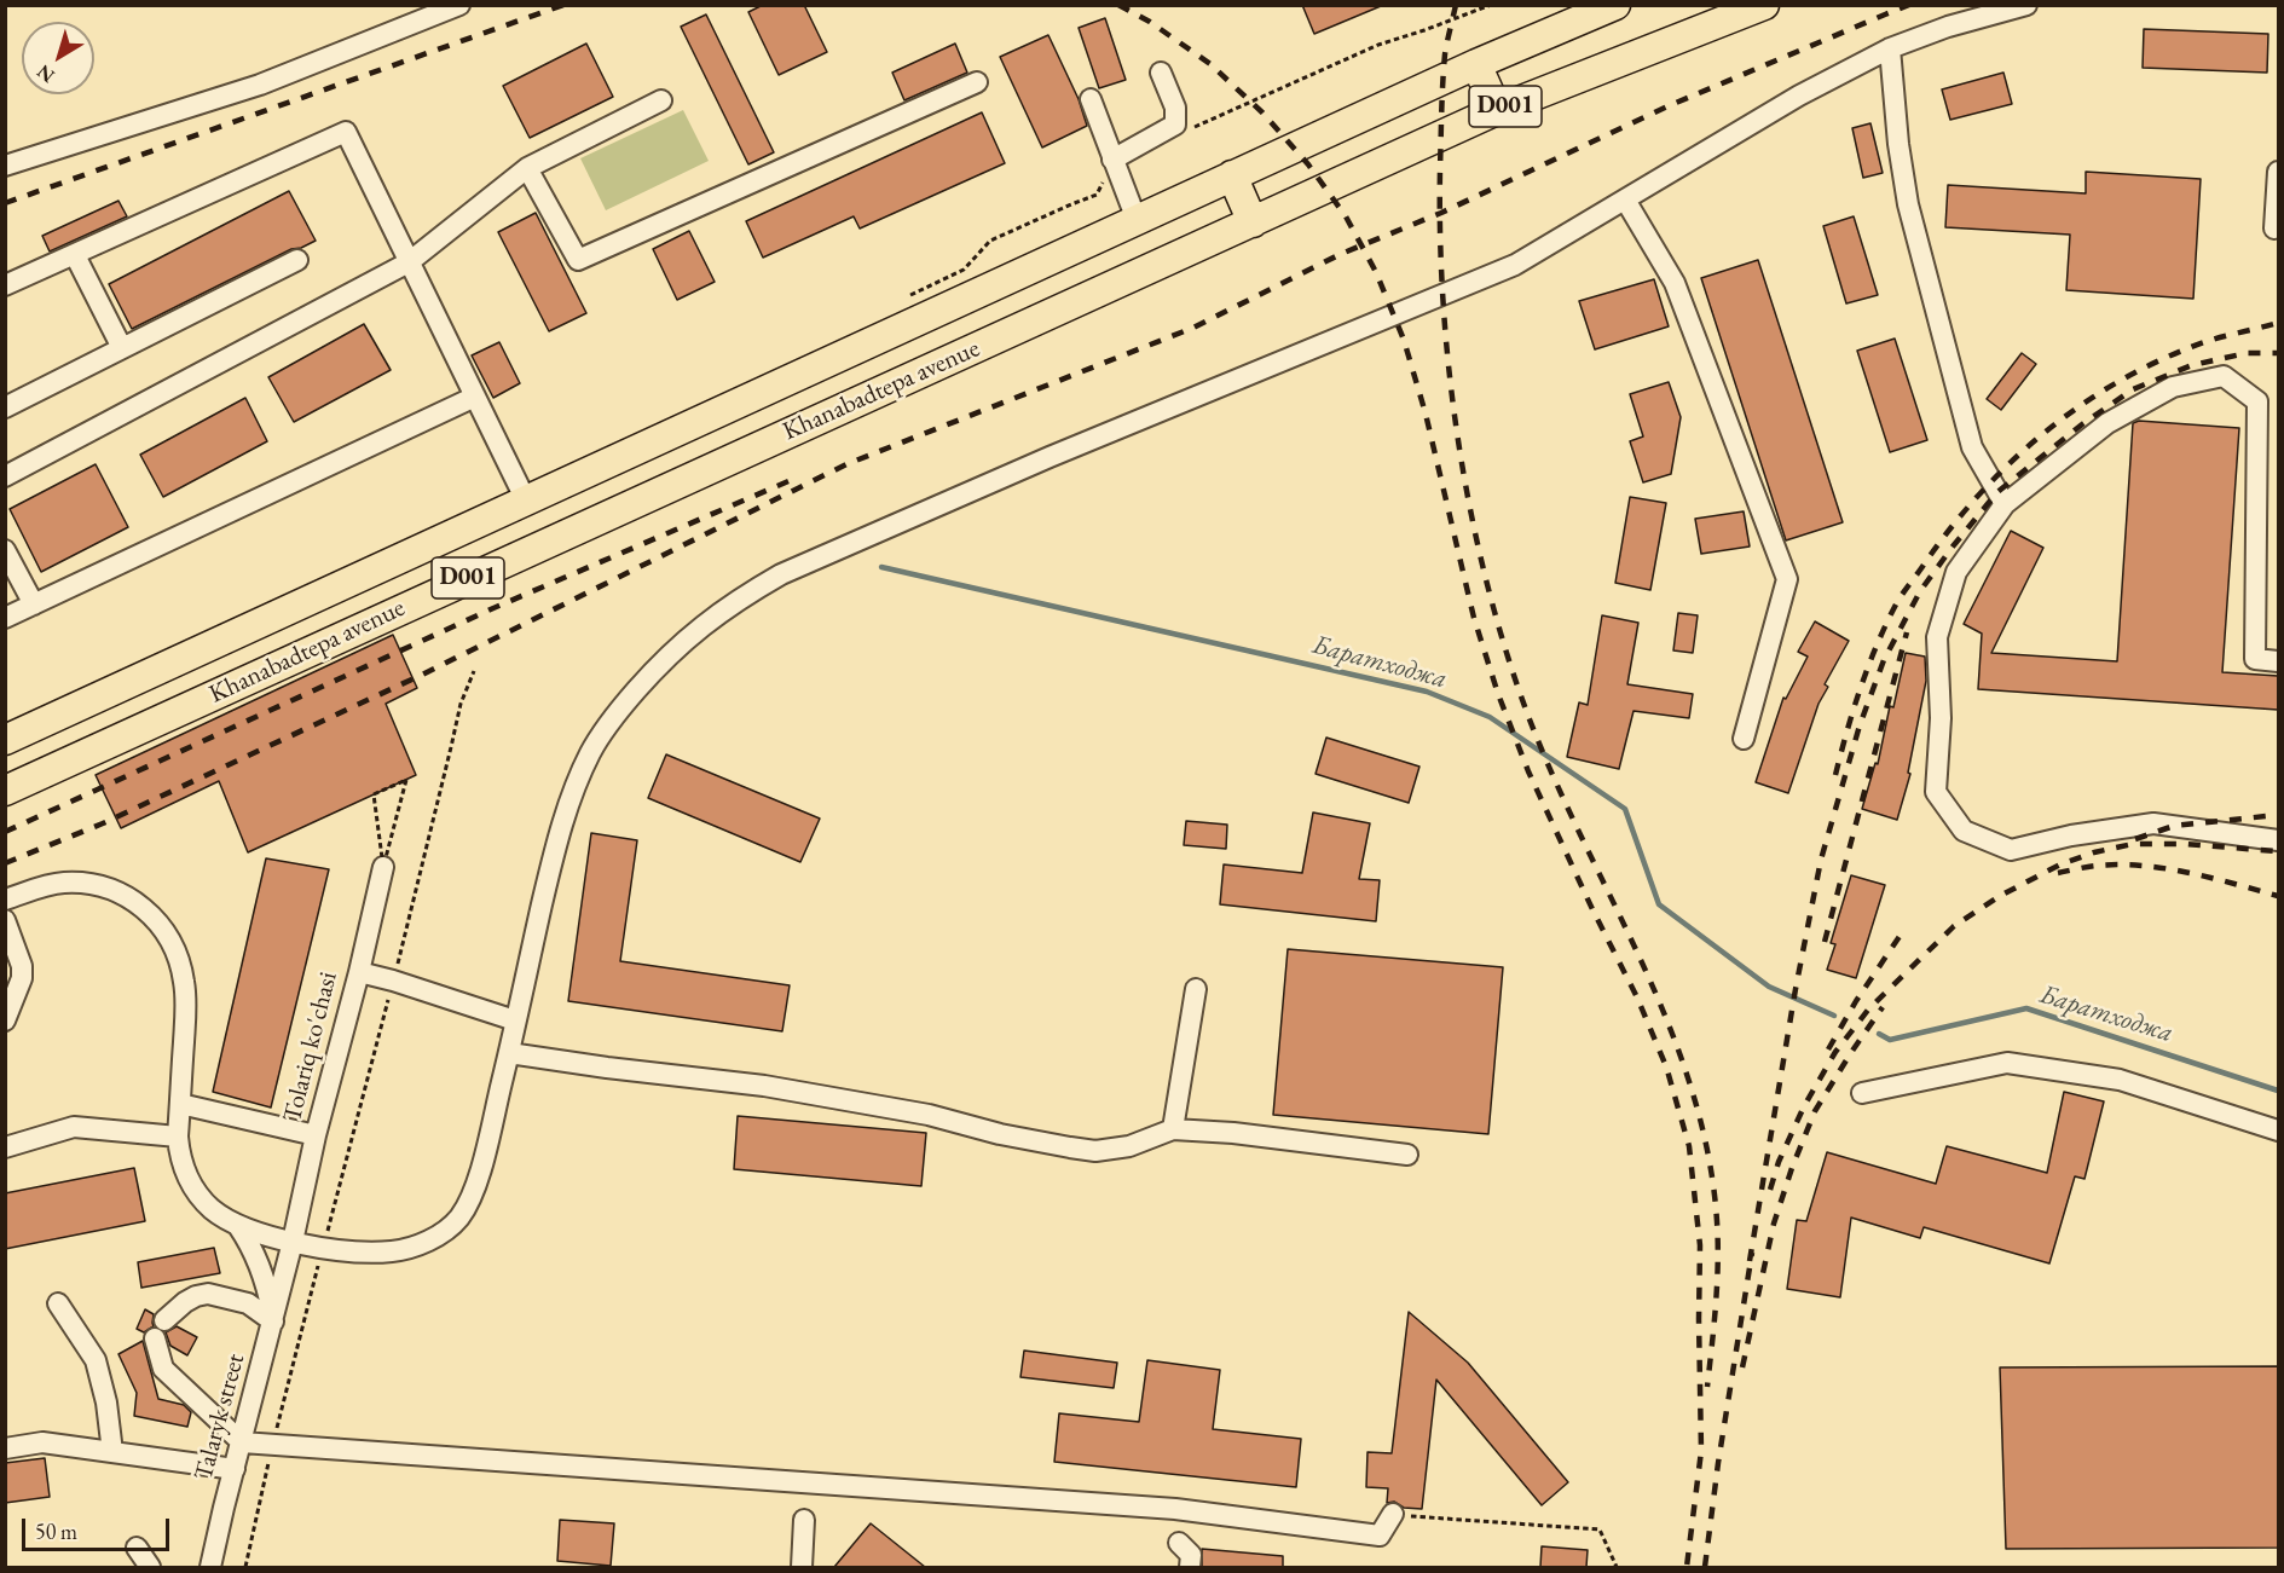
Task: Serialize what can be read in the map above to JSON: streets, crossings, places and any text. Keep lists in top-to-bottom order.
{
  "streets": {
    "highway": ["D001", "Khanabadtepa avenue"],
    "street": ["Tolariq ko'chasi", "Talaryk street"]
  },
  "crossings": [
    ["Tolariq ko'chasi", "Talaryk street"]
  ],
  "water": ["Баратходжа"],
  "scale_bar": "50 m",
  "north": "bottom left"
}
